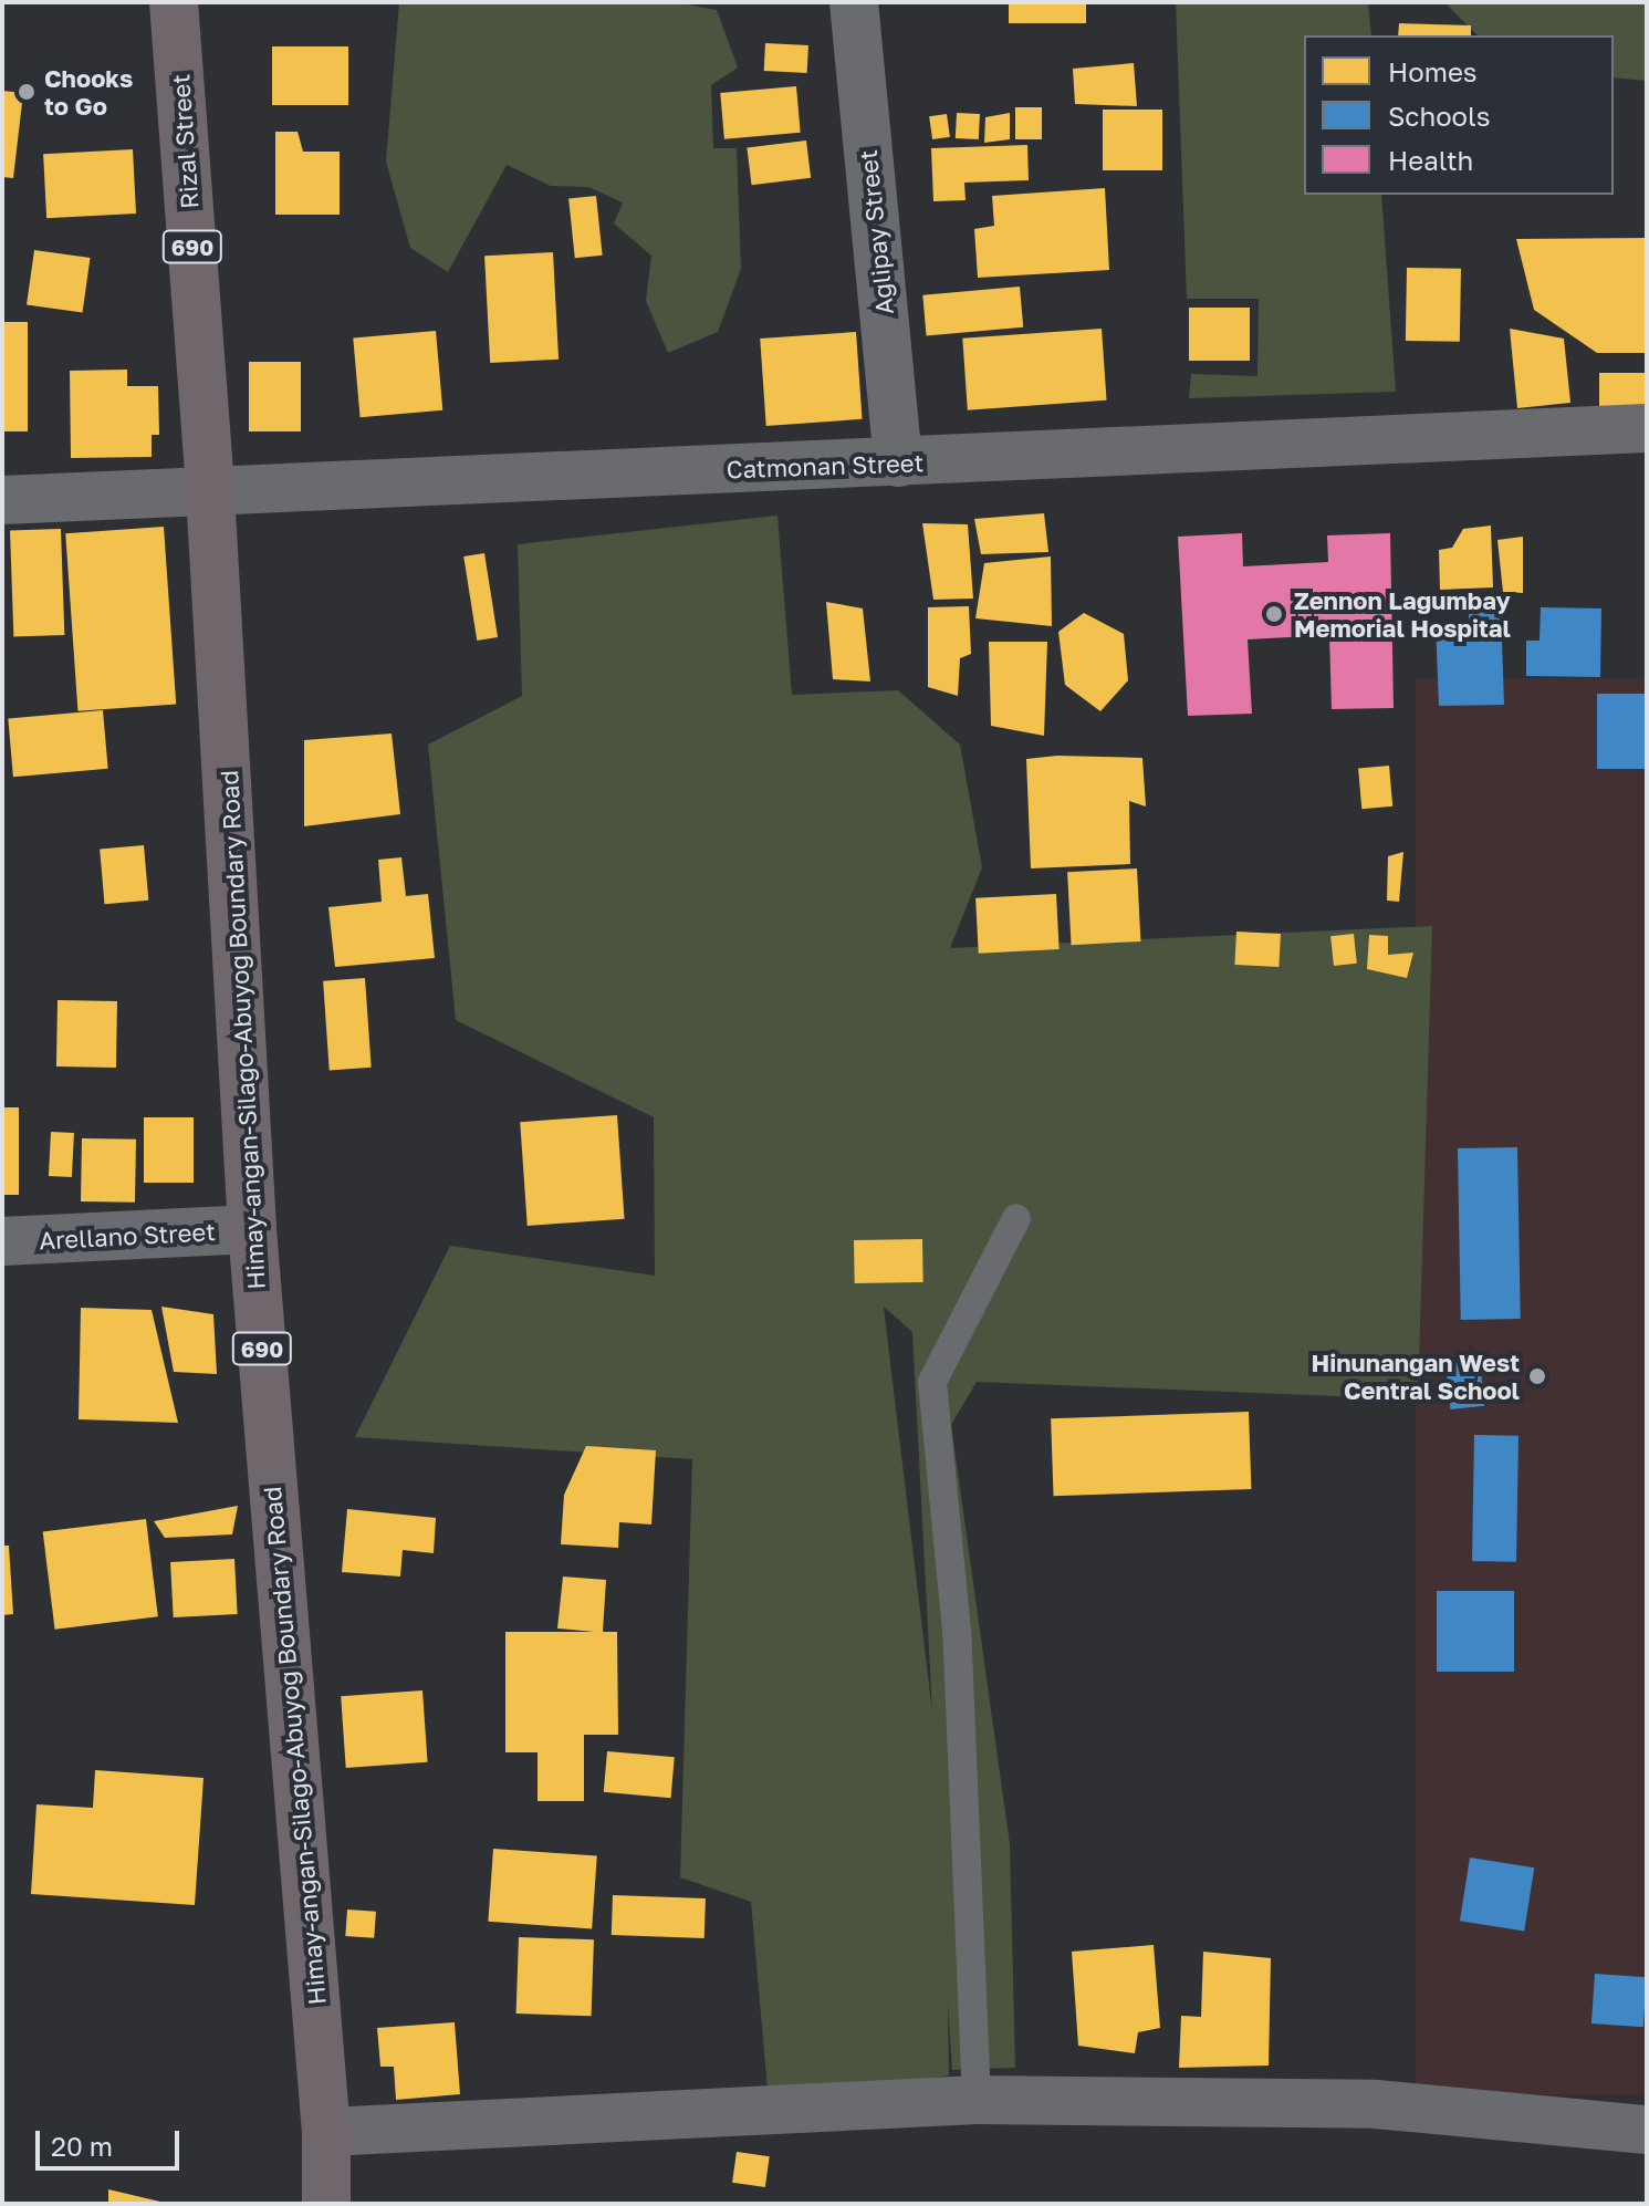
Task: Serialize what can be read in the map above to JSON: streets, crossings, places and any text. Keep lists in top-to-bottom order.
{
  "streets": {
    "main road": ["Rizal Street", "690", "Himay-angan-Silago-Abuyog Boundary Road"],
    "street": ["Aglipay Street", "Catmonan Street", "Arellano Street"]
  },
  "crossings": [
    ["Rizal Street", "Catmonan Street"],
    ["Rizal Street", "Himay-angan-Silago-Abuyog Boundary Road"],
    ["Aglipay Street", "Catmonan Street"],
    ["Catmonan Street", "Himay-angan-Silago-Abuyog Boundary Road"],
    ["Himay-angan-Silago-Abuyog Boundary Road", "Arellano Street"]
  ],
  "places": ["Chooks to Go", "Zennon Lagumbay Memorial Hospital", "Hinunangan West Central School"],
  "legend": ["Homes", "Schools", "Health"],
  "scale_bar": "20 m"
}
